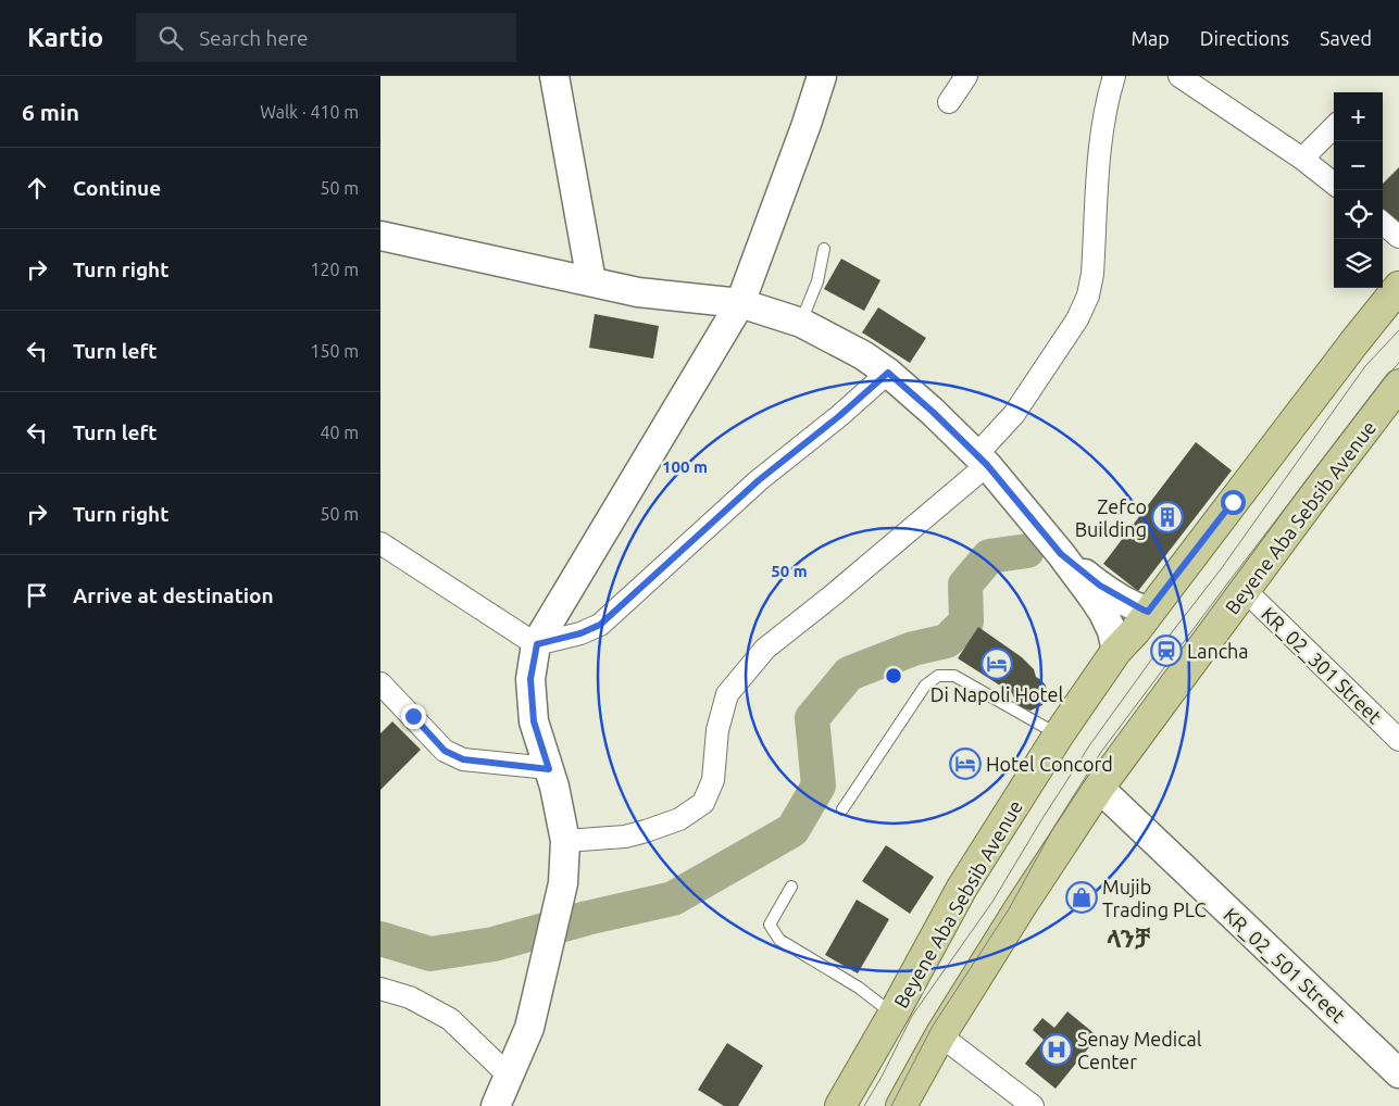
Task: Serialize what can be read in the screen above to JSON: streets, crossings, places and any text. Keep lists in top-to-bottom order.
{
  "streets": {
    "main road": ["Beyene Aba Sebsib Avenue"],
    "street": ["KR_02_301 Street", "KR_02_501 Street"]
  },
  "crossings": [
    ["Beyene Aba Sebsib Avenue", "KR_02_301 Street"],
    ["Beyene Aba Sebsib Avenue", "KR_02_501 Street"]
  ],
  "districts": ["ላንቻ"],
  "places": {
    "building": ["Zefco Building"],
    "station": ["Lancha"],
    "hotel": ["Di Napoli Hotel", "Hotel Concord"],
    "shop": ["Mujib Trading PLC"],
    "hospital": ["Senay Medical Center"]
  },
  "page": {
    "header": "Kartio",
    "search": "Search here",
    "nav": ["Map", "Directions", "Saved"],
    "heading": ["6 min", "Walk · 410 m"],
    "map_buttons": ["+", "−"],
    "list": [
      ["Continue", "50 m"],
      ["Turn right", "120 m"],
      ["Turn left", "150 m"],
      ["Turn left", "40 m"],
      ["Turn right", "50 m"],
      "Arrive at destination"
    ]
  },
  "rings": ["100 m", "50 m"]
}
